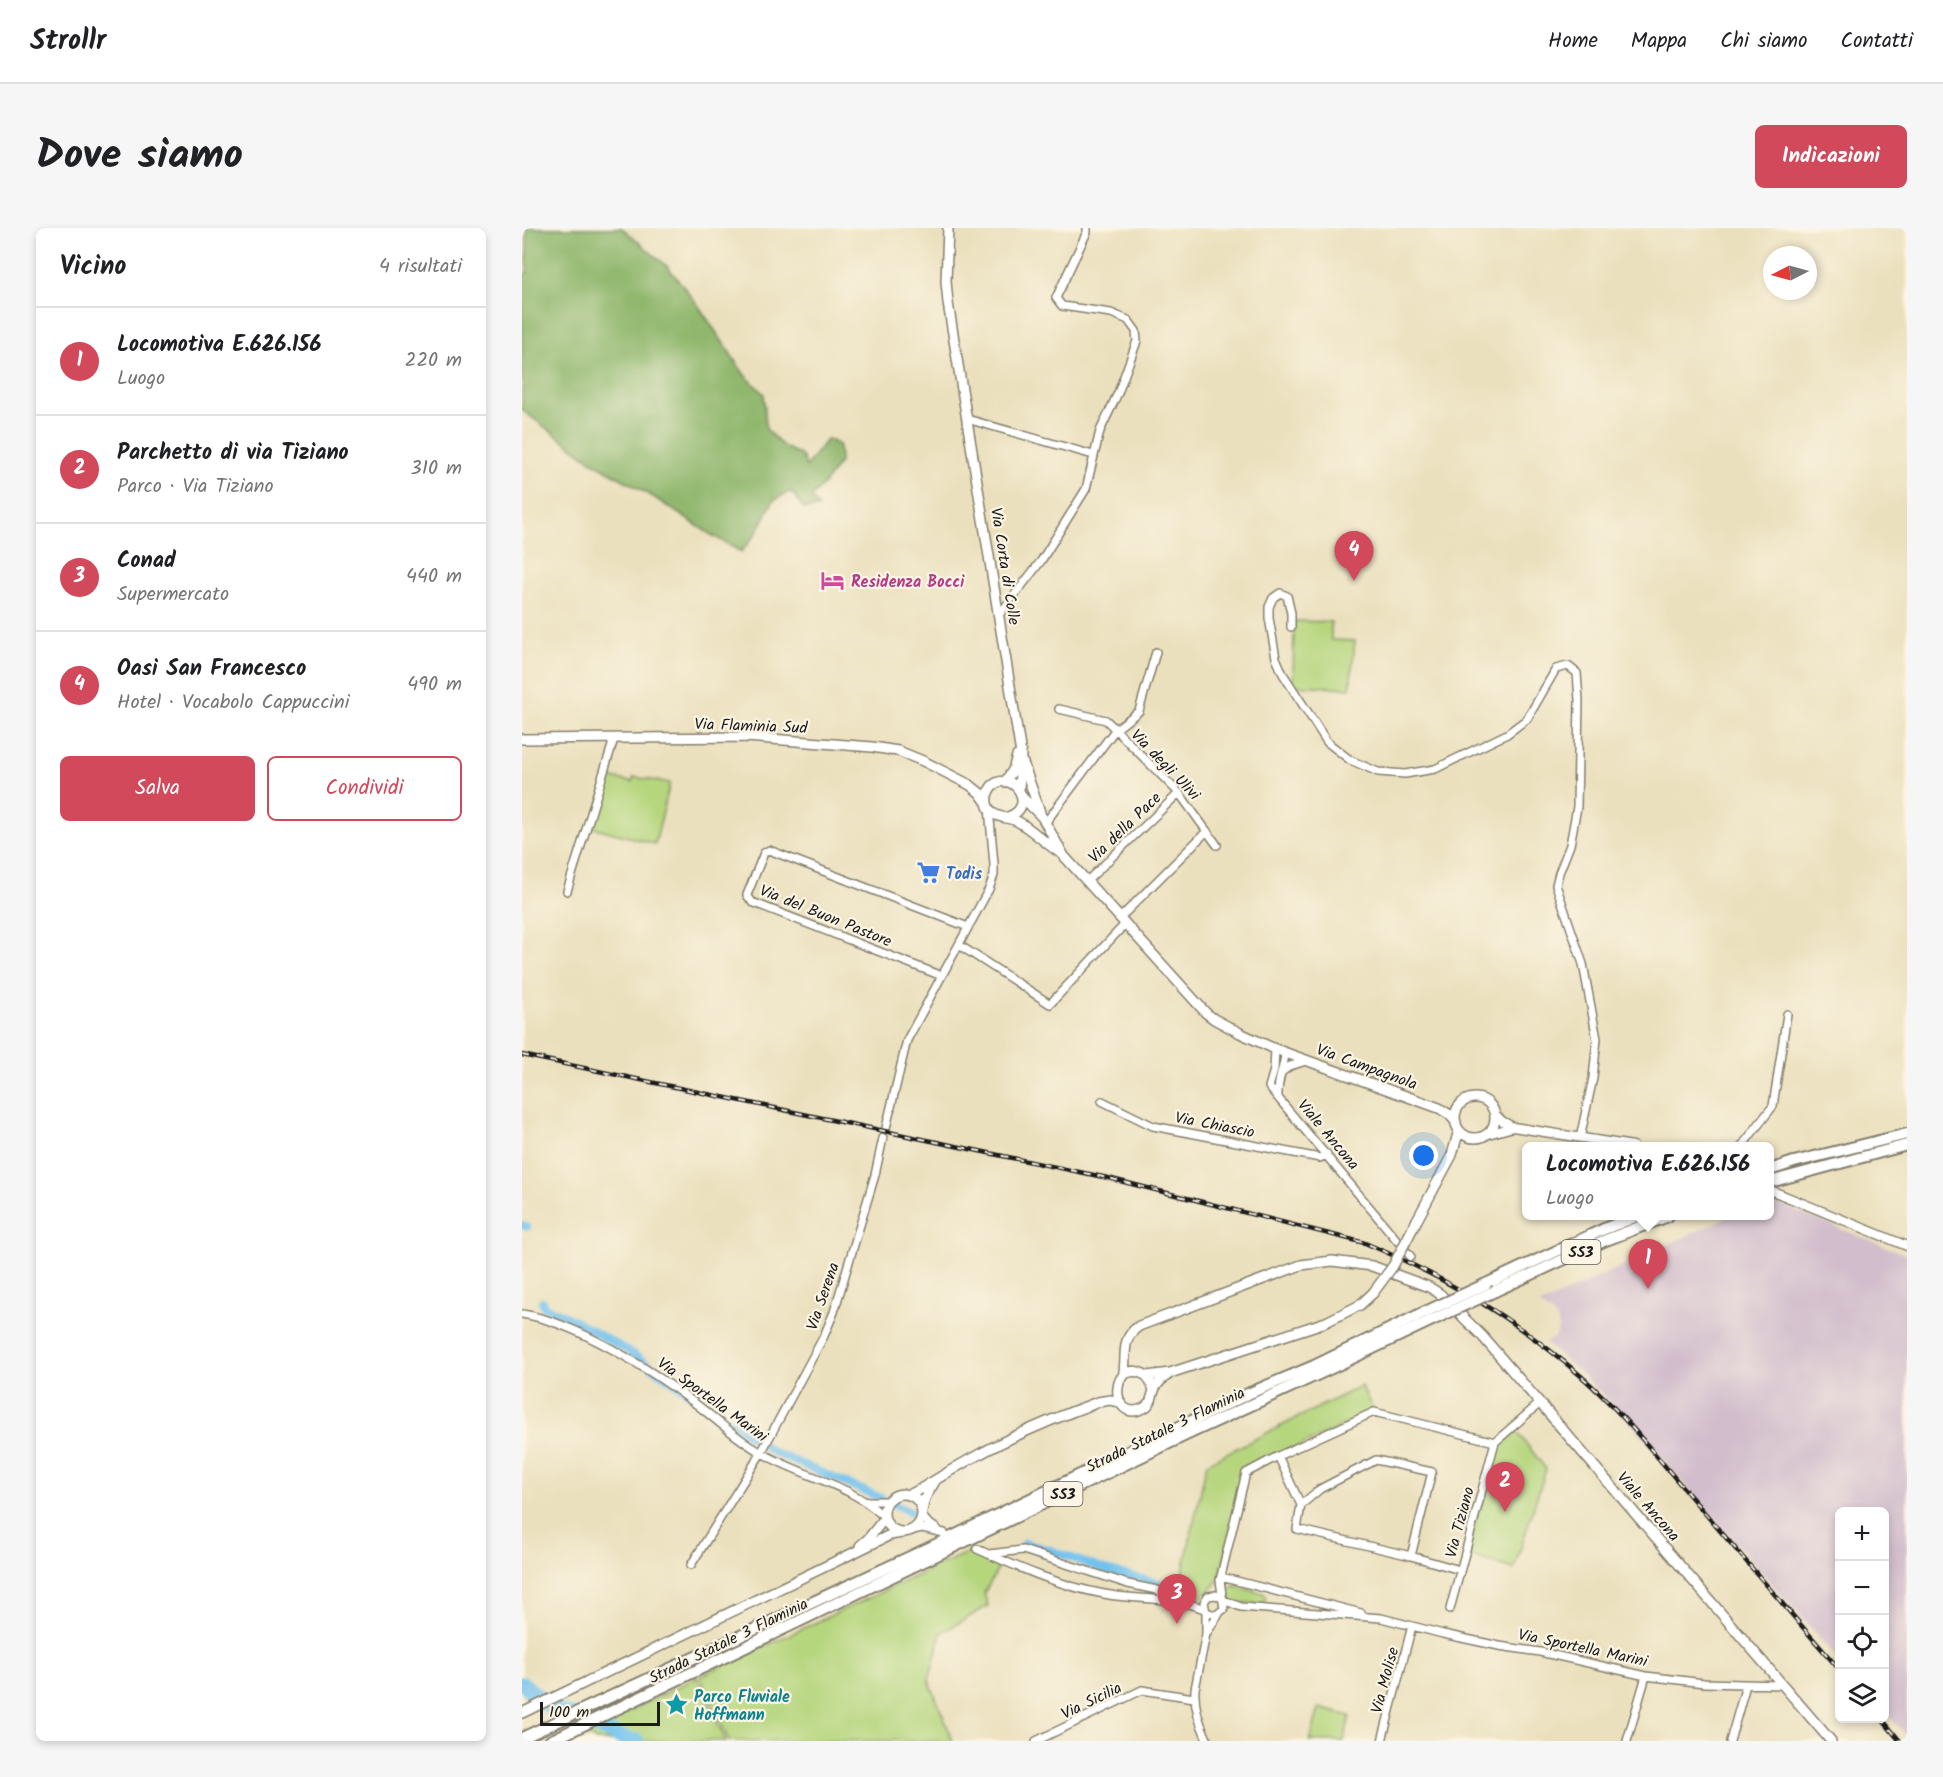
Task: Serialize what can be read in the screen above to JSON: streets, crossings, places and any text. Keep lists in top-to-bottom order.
{
  "streets": {
    "highway": ["SS3", "Strada Statale 3 Flaminia"],
    "main road": [
      "Via Corta di Colle",
      "Via Flaminia Sud",
      "Via Campagnola",
      "Viale Ancona",
      "Via Sportella Marini"
    ],
    "street": [
      "Via degli Ulivi",
      "Via della Pace",
      "Via del Buon Pastore",
      "Via Chiascio",
      "Via Serena",
      "Via Tiziano",
      "Via Molise",
      "Via Sicilia"
    ]
  },
  "crossings": [
    ["Via Corta di Colle", "Via Flaminia Sud"],
    ["Via degli Ulivi", "Via della Pace"],
    ["Via Campagnola", "Viale Ancona"],
    ["Via Chiascio", "Viale Ancona"],
    ["Viale Ancona", "Via Sportella Marini"],
    ["Via Serena", "Via Sportella Marini"],
    ["Via Sportella Marini", "Via Molise"]
  ],
  "places": {
    "hotel": ["Residenza Bocci"],
    "supermarket": ["Todis"],
    "place": ["Parco Fluviale Hoffmann"]
  },
  "scale_bar": "100 m",
  "north": "left",
  "page": {
    "header": "Strollr",
    "nav": [
      "Home",
      "Mappa",
      "Chi siamo",
      "Contatti"
    ],
    "title": "Dove siamo",
    "buttons": [
      "Indicazioni",
      ["Salva", "Condividi"]
    ],
    "heading": ["Vicino", "4 risultati"],
    "list": [
      {
        "mark": "1",
        "name": "Locomotiva E.626.156",
        "note": "Luogo",
        "value": "220 m"
      },
      {
        "mark": "2",
        "name": "Parchetto di via Tiziano",
        "note": "Parco · Via Tiziano",
        "value": "310 m"
      },
      {
        "mark": "3",
        "name": "Conad",
        "note": "Supermercato",
        "value": "440 m"
      },
      {
        "mark": "4",
        "name": "Oasi San Francesco",
        "note": "Hotel · Vocabolo Cappuccini",
        "value": "490 m"
      }
    ],
    "pins": [
      "4",
      "1",
      "2",
      "3"
    ],
    "popup": ["Locomotiva E.626.156", "Luogo"],
    "map_buttons": ["+", "−"],
    "scale": "100 m"
  }
}
